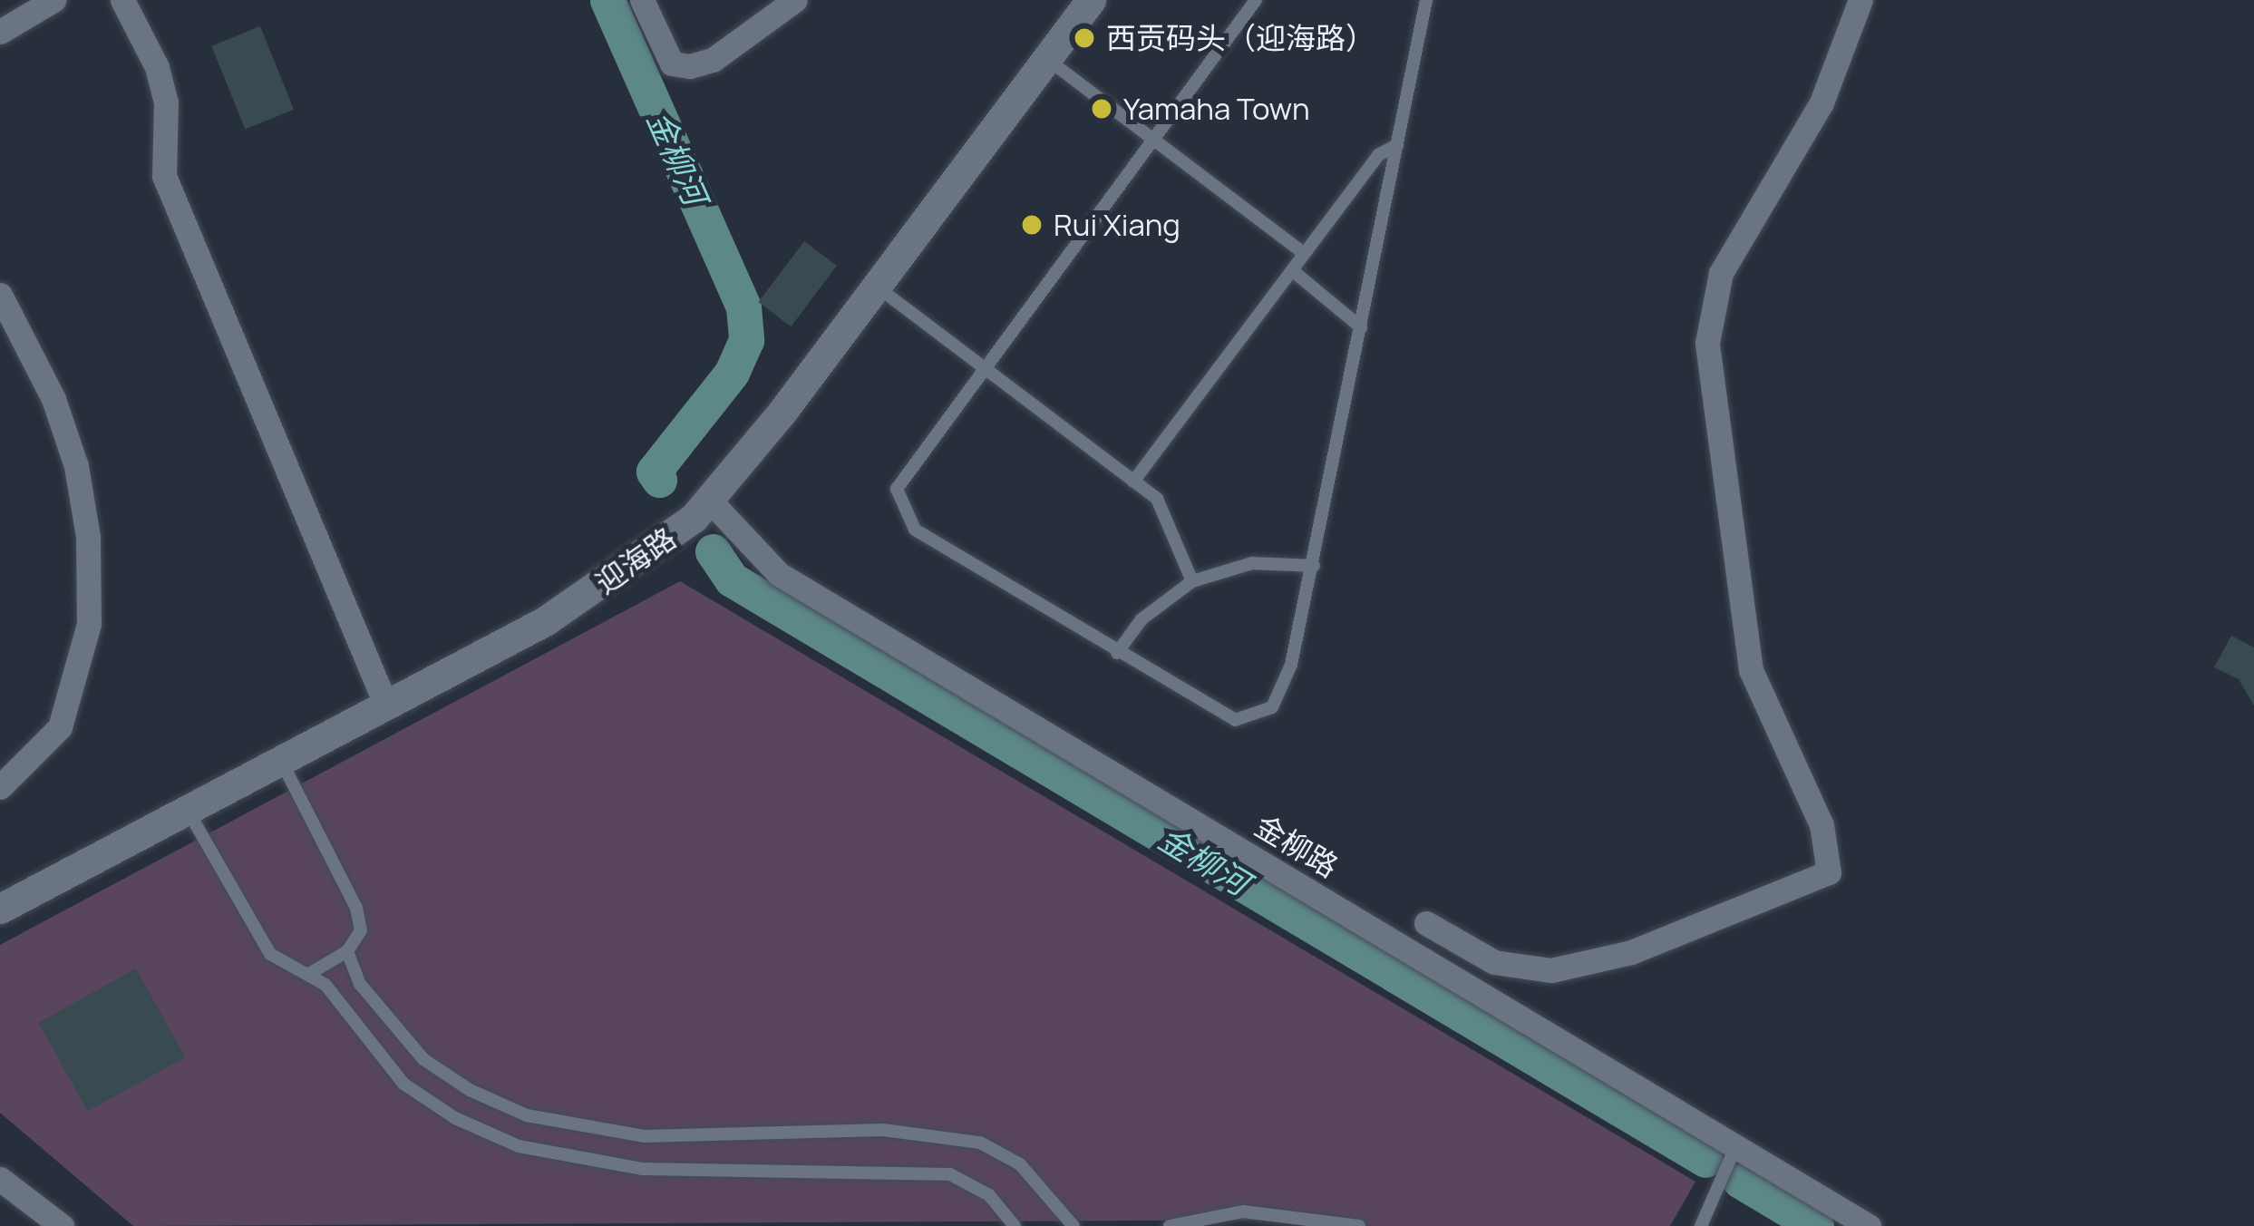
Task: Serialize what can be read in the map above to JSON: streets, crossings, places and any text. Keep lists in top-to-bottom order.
{
  "streets": {
    "street": ["迎海路", "金柳路"]
  },
  "crossings": [
    ["迎海路", "金柳路"]
  ],
  "water": ["金柳河"],
  "places": ["西贡码头（迎海路）", "Yamaha Town", "Rui Xiang"]
}
